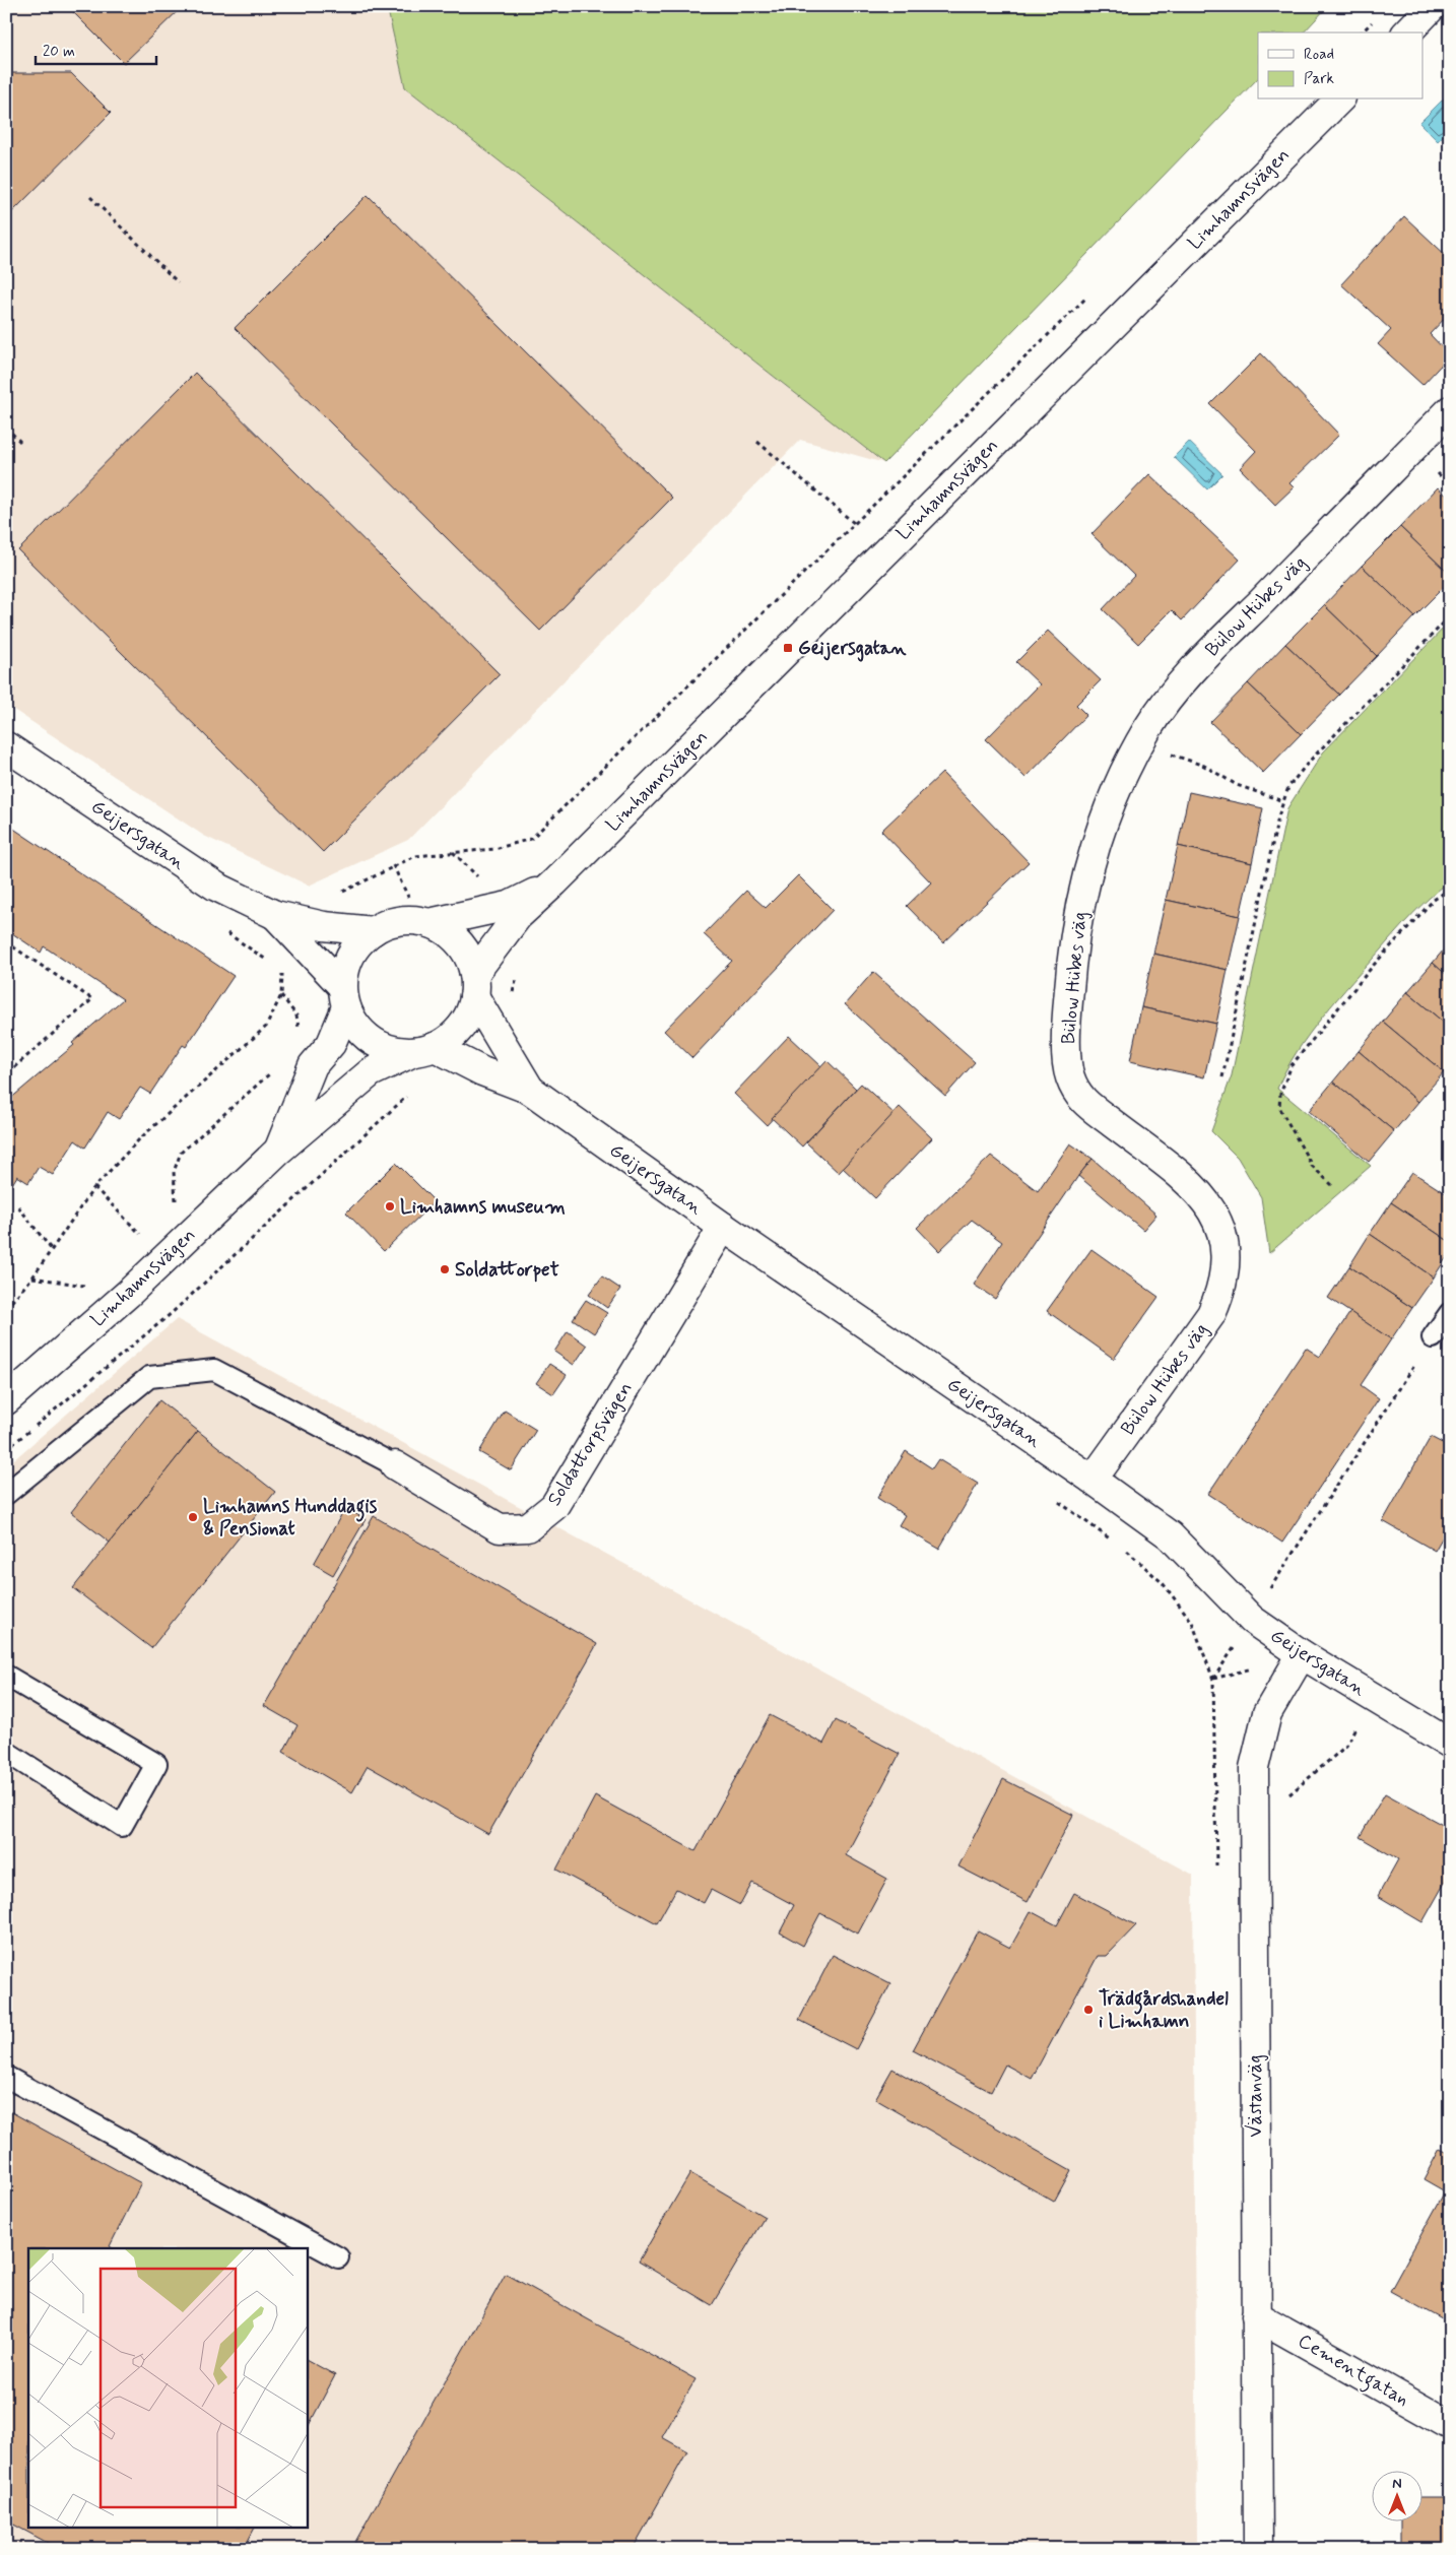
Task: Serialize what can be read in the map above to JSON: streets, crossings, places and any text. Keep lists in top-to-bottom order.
{
  "streets": {
    "street": [
      "Limhamnsvägen",
      "Bülow Hübes väg",
      "Geijersgatan",
      "Soldattorpsvägen",
      "Västanväg",
      "Cementgatan"
    ]
  },
  "crossings": [
    ["Limhamnsvägen", "Geijersgatan"],
    ["Bülow Hübes väg", "Geijersgatan"],
    ["Geijersgatan", "Soldattorpsvägen"],
    ["Geijersgatan", "Västanväg"],
    ["Västanväg", "Cementgatan"]
  ],
  "places": {
    "transit": ["Geijersgatan"],
    "other": [
      "Limhamns museum",
      "Soldattorpet",
      "Limhamns Hunddagis & Pensionat",
      "Trädgårdshandel i Limhamn"
    ]
  },
  "legend": ["Road", "Park"],
  "scale_bar": "20 m",
  "north": "top"
}
